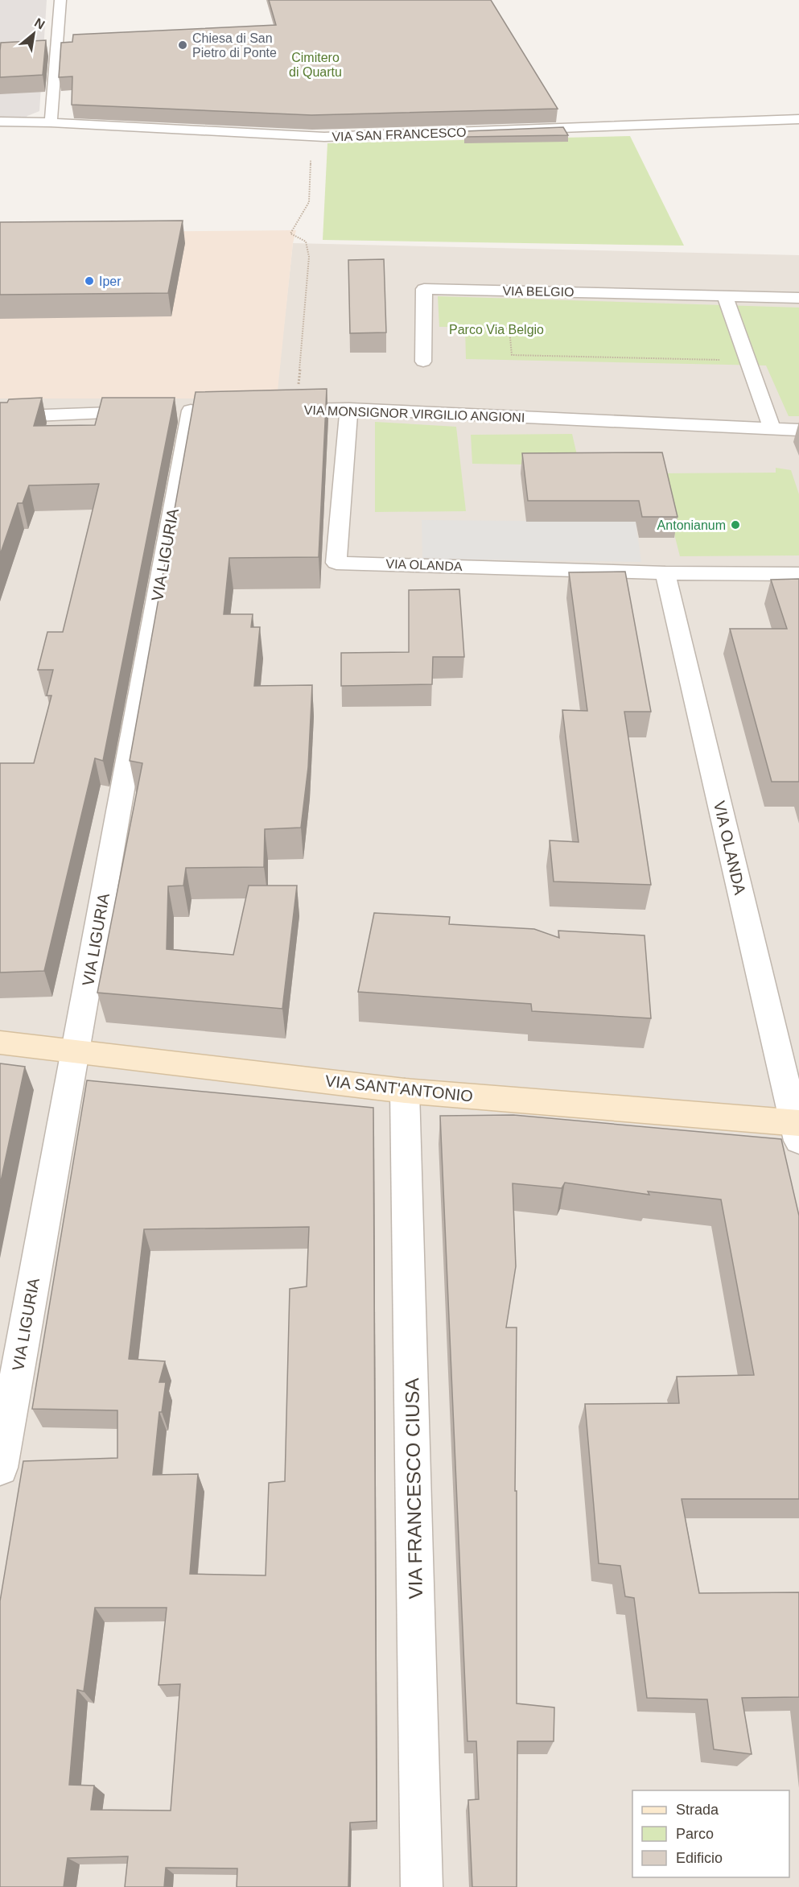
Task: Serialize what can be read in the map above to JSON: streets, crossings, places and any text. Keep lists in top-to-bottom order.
{
  "streets": {
    "street": [
      "VIA SAN FRANCESCO",
      "VIA BELGIO",
      "VIA MONSIGNOR VIRGILIO ANGIONI",
      "VIA LIGURIA",
      "VIA OLANDA",
      "VIA SANT'ANTONIO",
      "VIA FRANCESCO CIUSA"
    ]
  },
  "crossings": [
    ["VIA MONSIGNOR VIRGILIO ANGIONI", "VIA OLANDA"],
    ["VIA LIGURIA", "VIA SANT'ANTONIO"],
    ["VIA OLANDA", "VIA SANT'ANTONIO"],
    ["VIA SANT'ANTONIO", "VIA FRANCESCO CIUSA"]
  ],
  "parks": ["Cimitero di Quartu", "Parco Via Belgio"],
  "places": ["Chiesa di San Pietro di Ponte", "Iper", "Antonianum"],
  "legend": ["Strada", "Parco", "Edificio"],
  "north": "top right"
}
